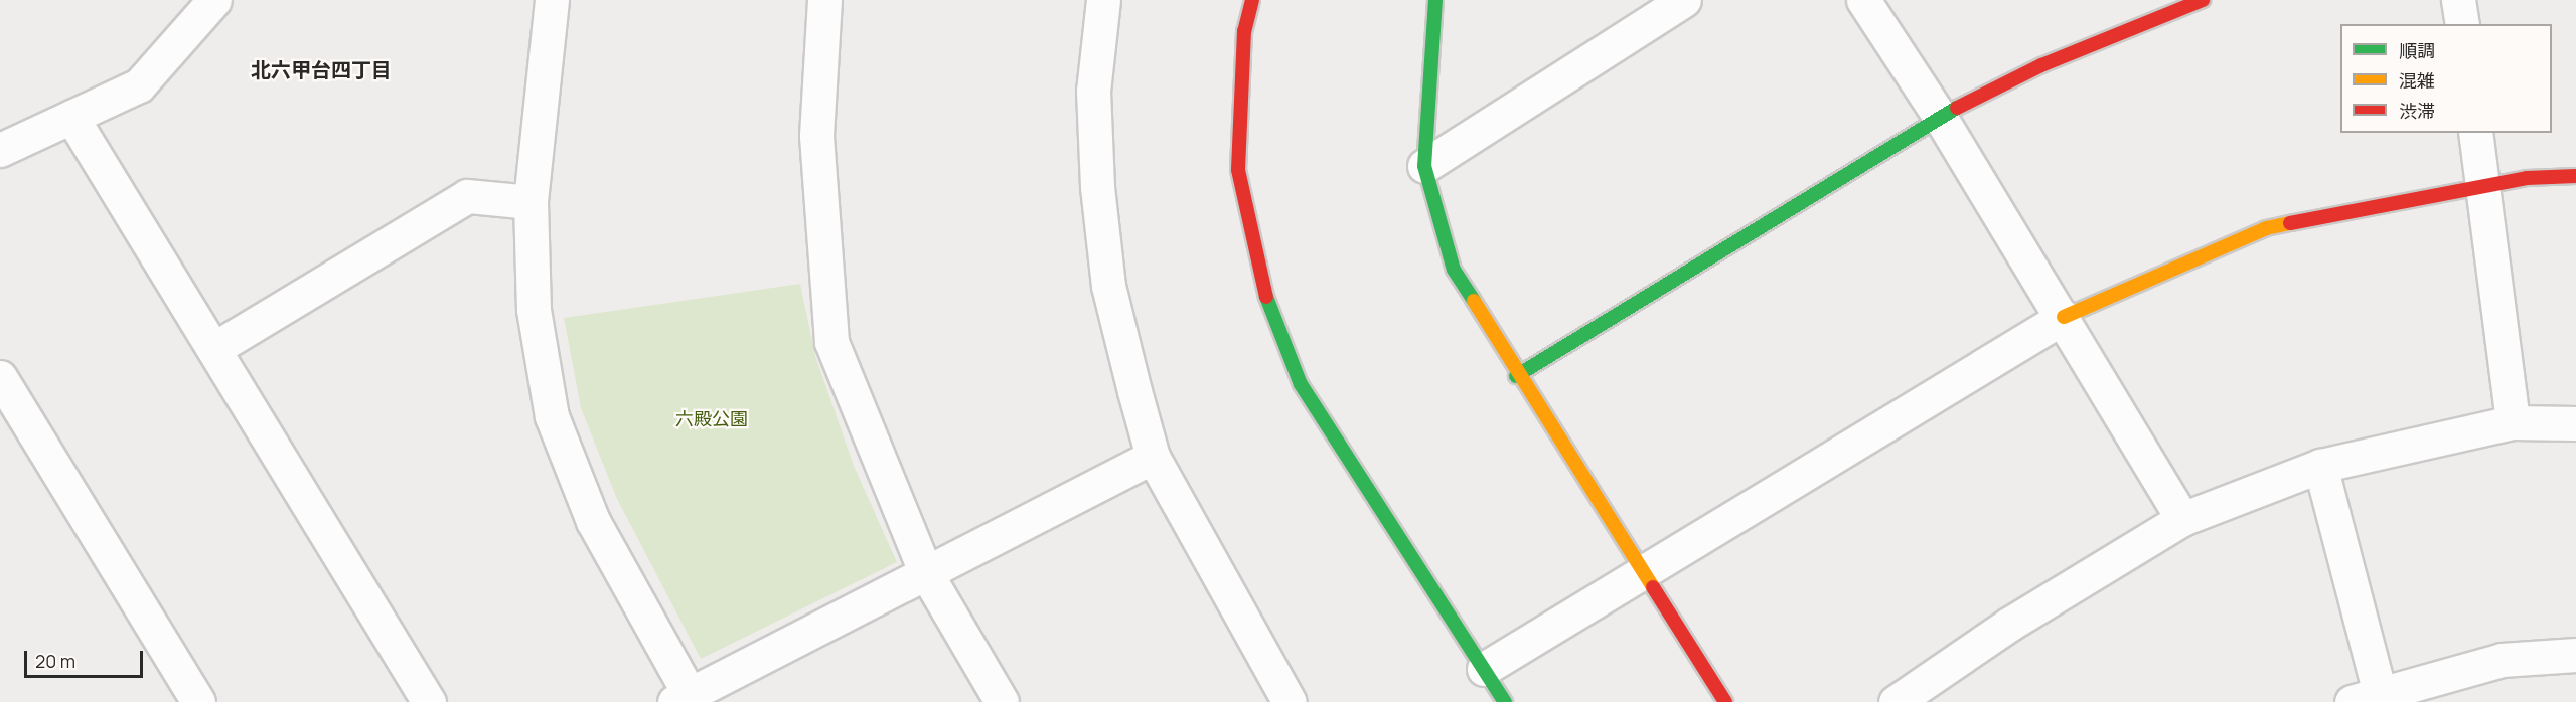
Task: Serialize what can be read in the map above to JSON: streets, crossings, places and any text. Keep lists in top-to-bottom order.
{
  "districts": ["北六甲台四丁目"],
  "parks": ["六殿公園"],
  "legend": ["順調", "混雑", "渋滞"],
  "scale_bar": "20 m"
}
